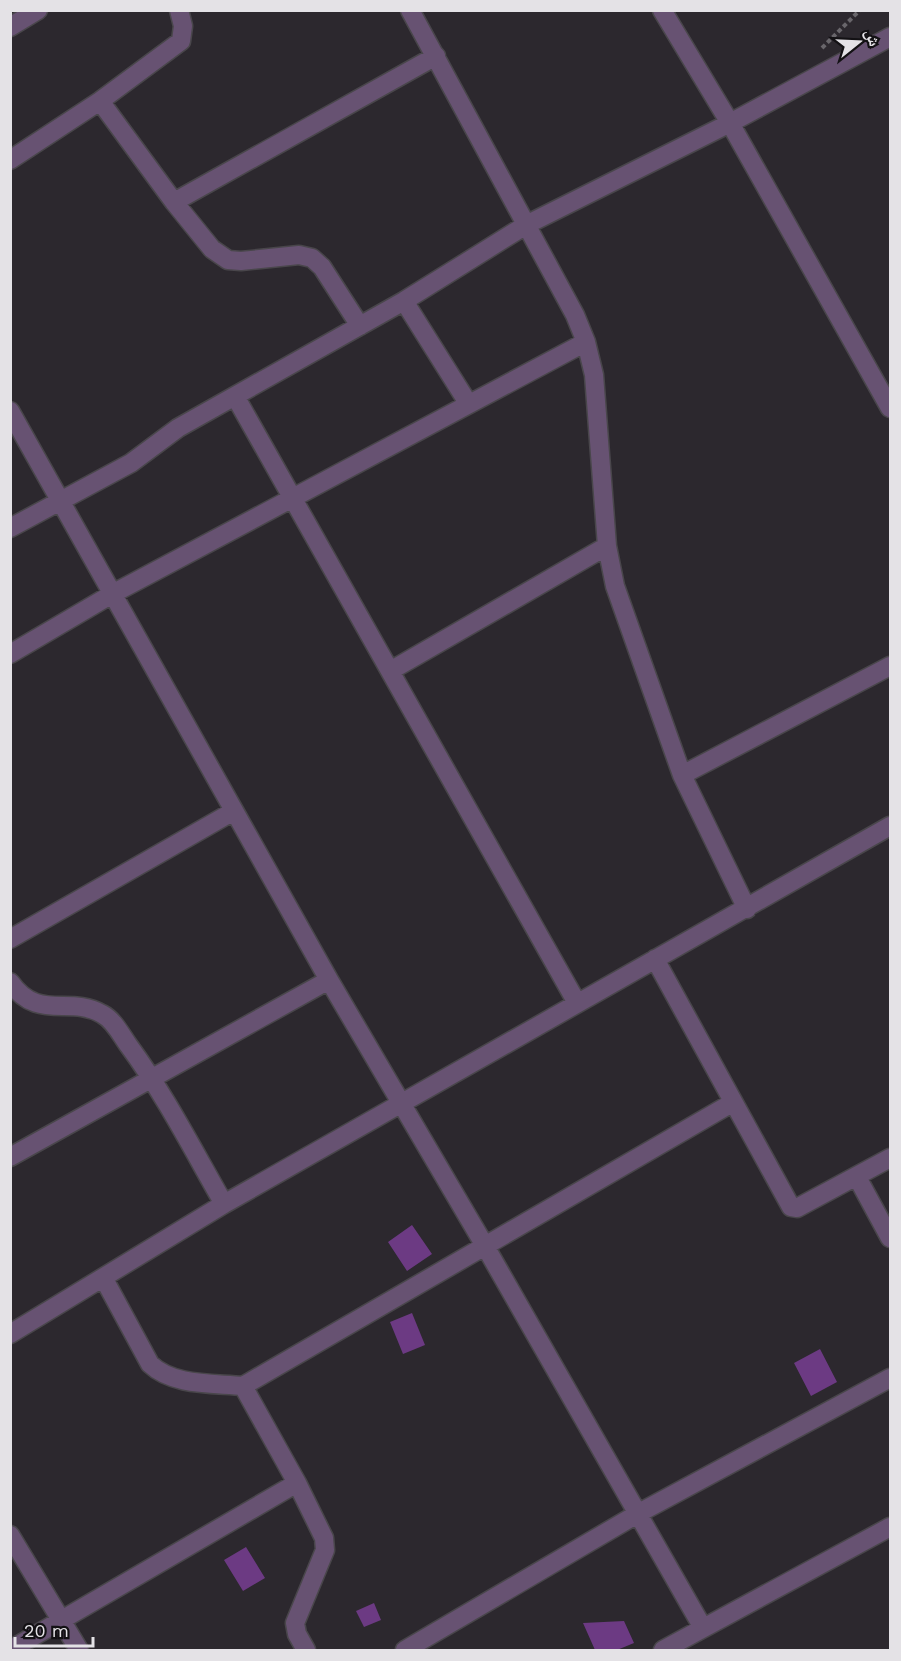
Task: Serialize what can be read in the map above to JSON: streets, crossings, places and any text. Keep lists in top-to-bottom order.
{
  "scale_bar": "20 m",
  "north": "right"
}
